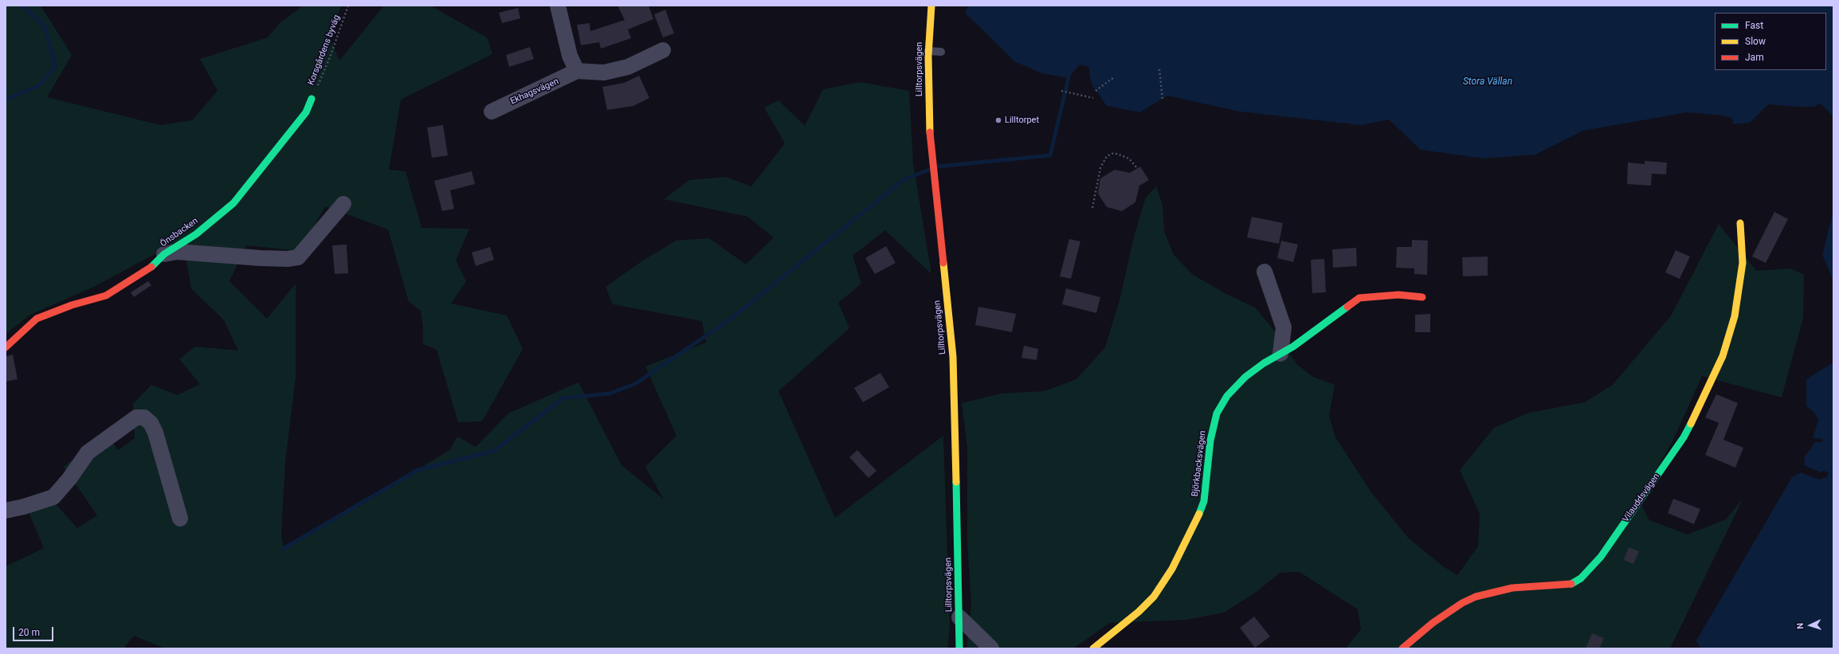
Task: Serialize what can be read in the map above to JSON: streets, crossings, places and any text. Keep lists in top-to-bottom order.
{
  "streets": {
    "street": [
      "Lilltorpsvägen",
      "Ekhagsvägen",
      "Önsbacken",
      "Björkbacksvägen",
      "Vilauddsvägen"
    ],
    "path": ["Korsgårdens byväg"]
  },
  "crossings": [
    ["Korsgårdens byväg", "Önsbacken"]
  ],
  "water": ["Stora Vällan"],
  "places": ["Lilltorpet"],
  "legend": ["Fast", "Slow", "Jam"],
  "scale_bar": "20 m",
  "north": "left"
}
